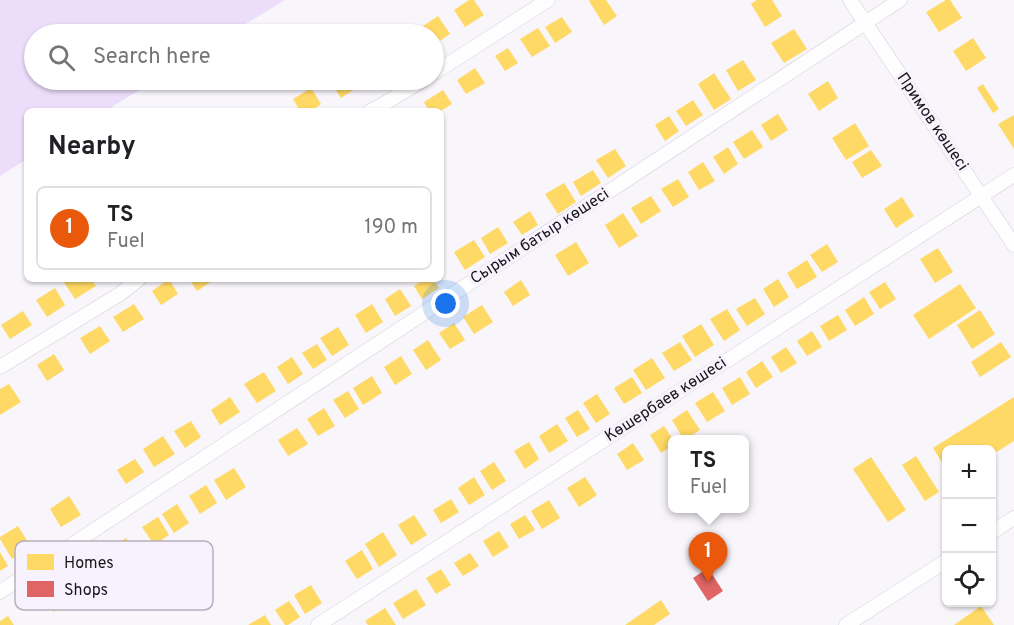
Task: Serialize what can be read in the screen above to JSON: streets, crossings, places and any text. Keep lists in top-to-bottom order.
{
  "streets": {
    "street": ["Примов көшесі", "Сырым батыр көшесі", "Көшербаев көшесі"]
  },
  "crossings": [
    ["Примов көшесі", "Сырым батыр көшесі"],
    ["Примов көшесі", "Көшербаев көшесі"]
  ],
  "legend": ["Homes", "Shops"],
  "page": {
    "search": "Search here",
    "heading": "Nearby",
    "list": [
      {
        "mark": "1",
        "name": "TS",
        "note": "Fuel",
        "value": "190 m"
      }
    ],
    "popup": ["TS", "Fuel"],
    "map_buttons": ["+", "−"],
    "pins": "1"
  }
}
